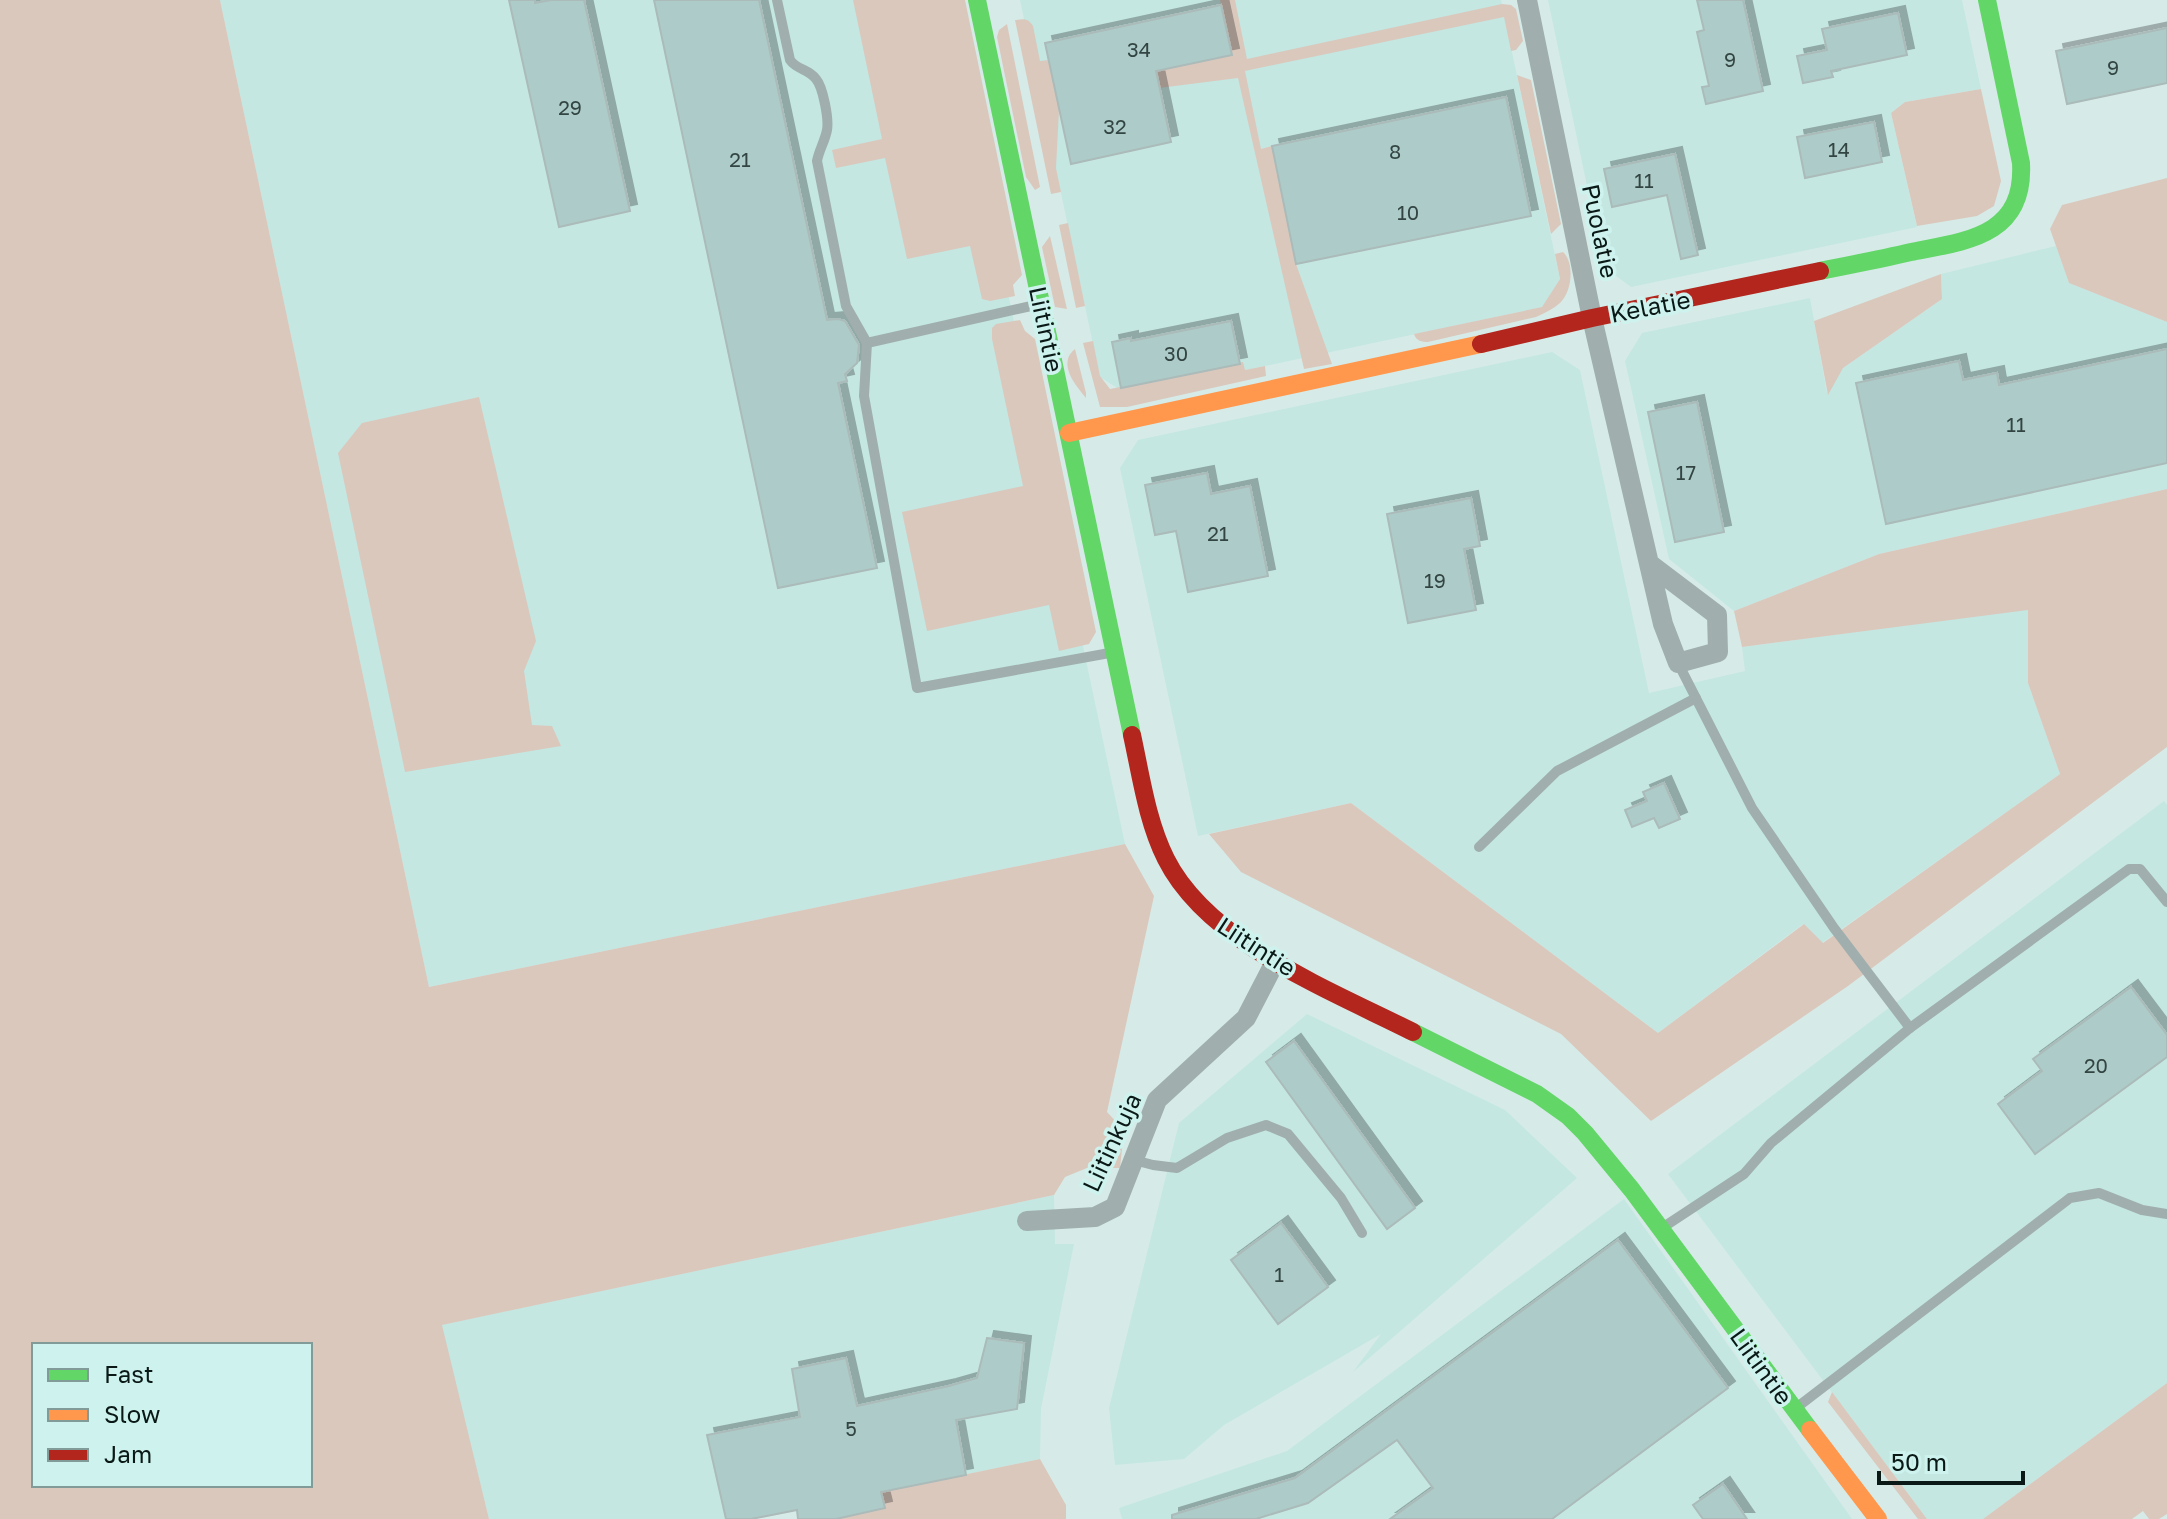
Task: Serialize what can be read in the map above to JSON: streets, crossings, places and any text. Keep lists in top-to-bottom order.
{
  "streets": {
    "street": [
      "Puolatie",
      "Kelatie",
      "Liitintie",
      "Liitinkuja"
    ]
  },
  "crossings": [
    ["Puolatie", "Kelatie"],
    ["Kelatie", "Liitintie"],
    ["Liitintie", "Liitinkuja"]
  ],
  "house_numbers": [
    "34",
    "9",
    "9",
    "29",
    "32",
    "14",
    "8",
    "21",
    "11",
    "10",
    "30",
    "11",
    "17",
    "21",
    "19",
    "20",
    "1",
    "5"
  ],
  "legend": ["Fast", "Slow", "Jam"],
  "scale_bar": "50 m"
}
